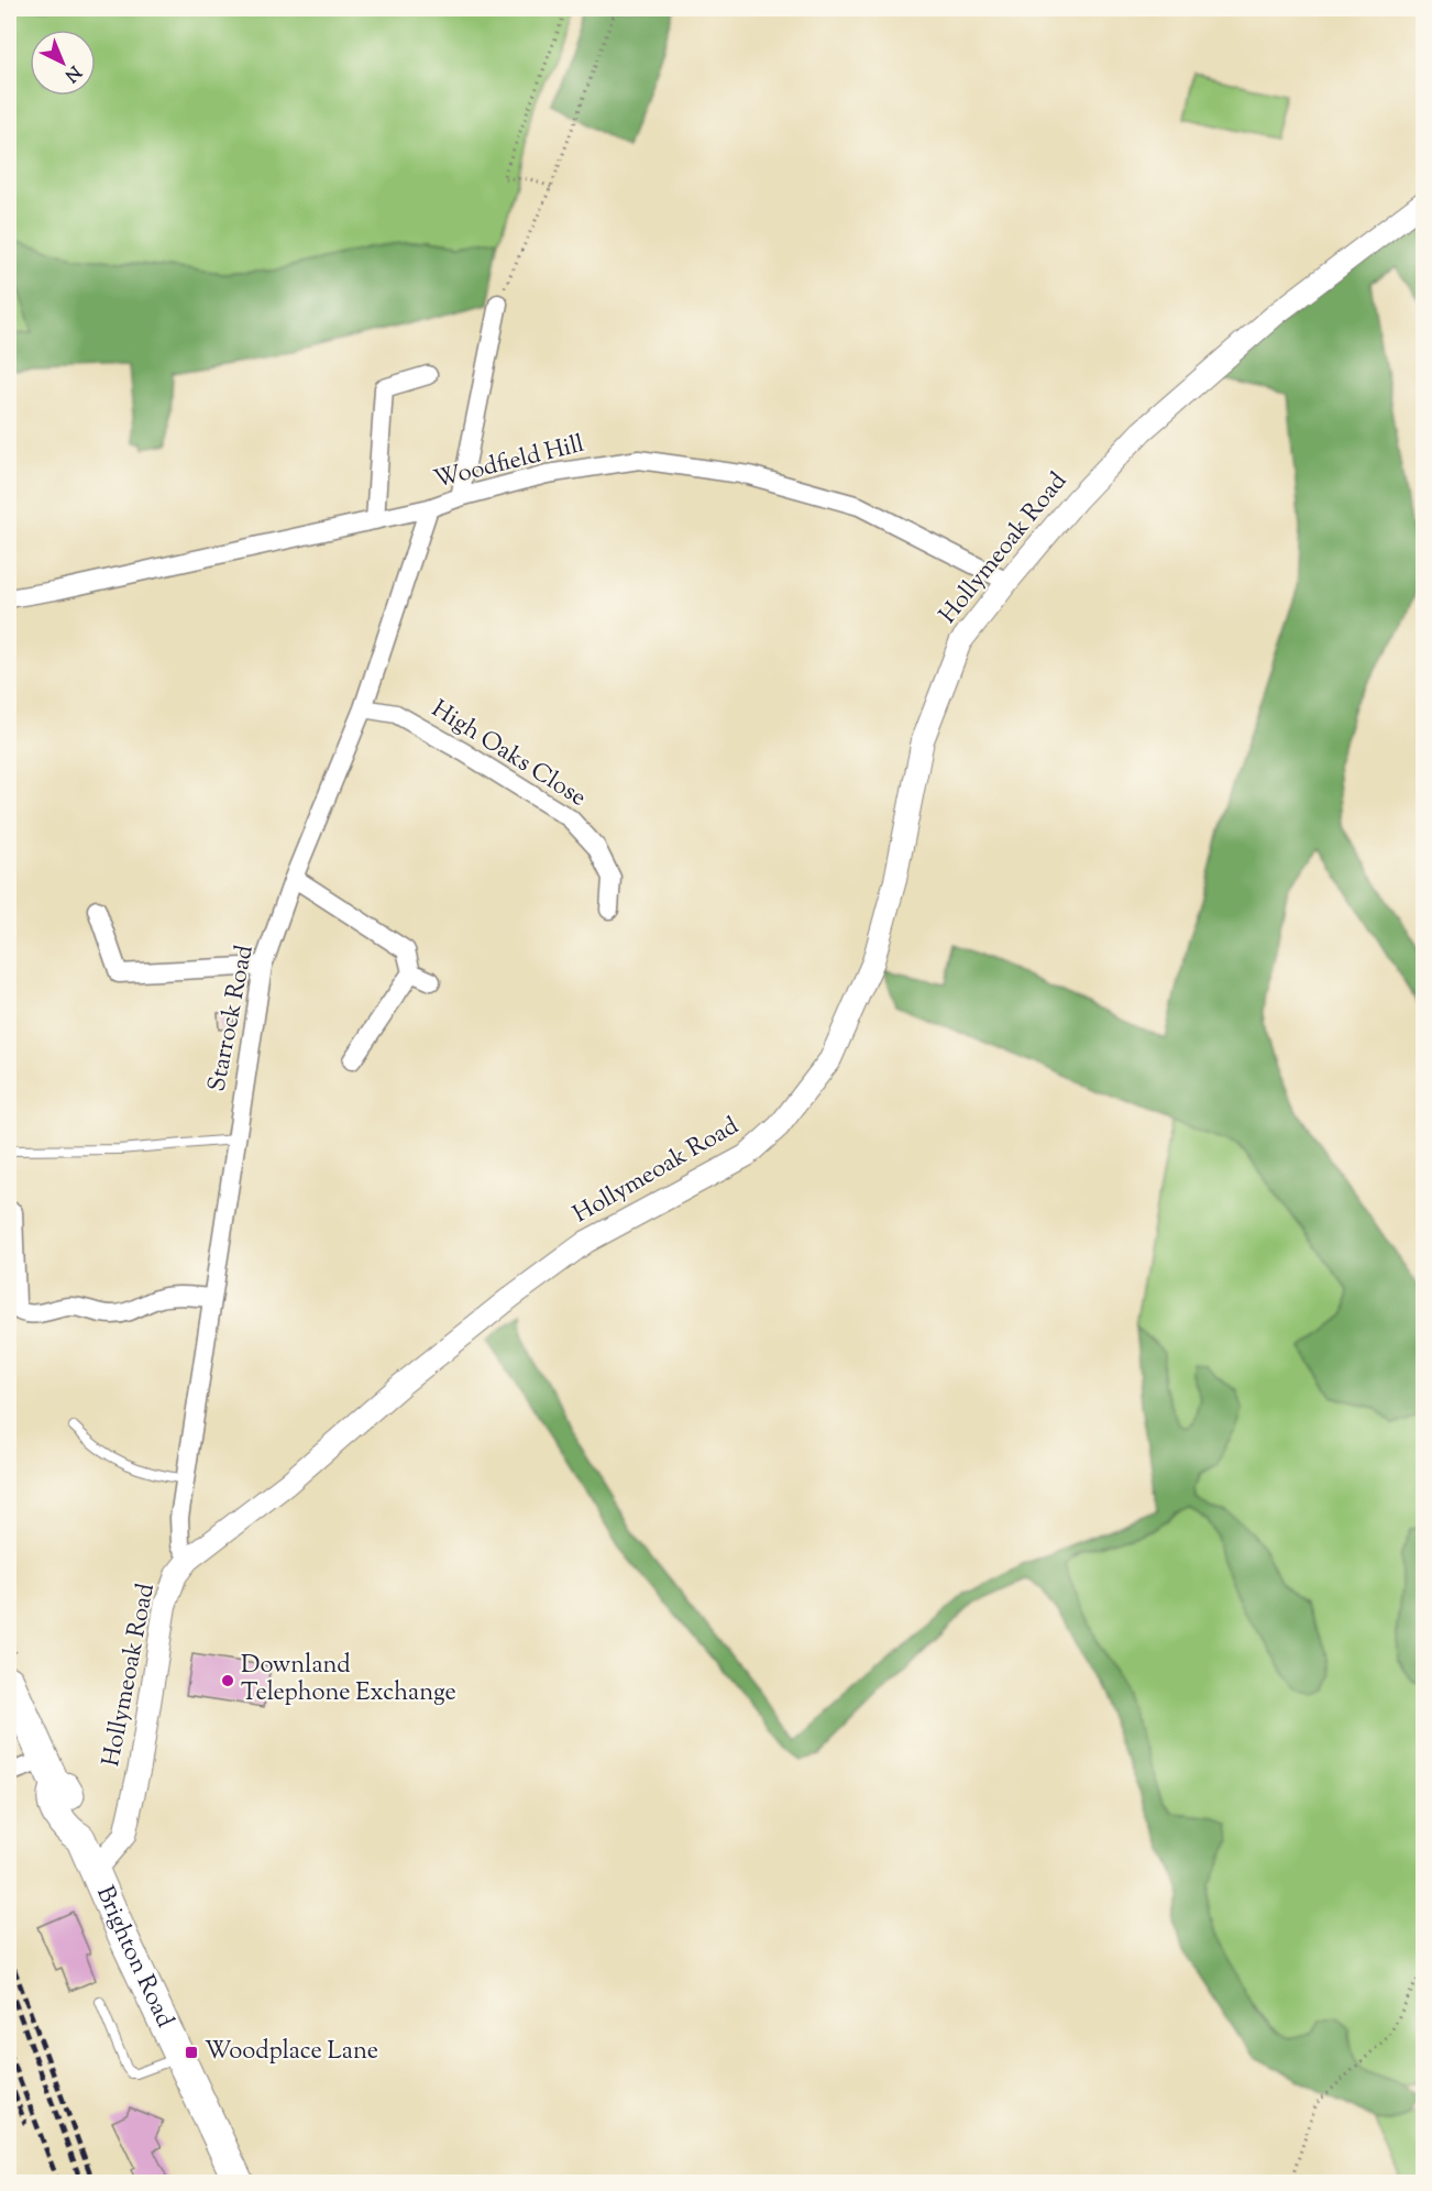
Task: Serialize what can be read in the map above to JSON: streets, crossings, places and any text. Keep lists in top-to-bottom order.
{
  "streets": {
    "highway": ["Brighton Road"],
    "street": [
      "Woodfield Hill",
      "Hollymeoak Road",
      "High Oaks Close",
      "Starrock Road"
    ]
  },
  "crossings": [
    ["Woodfield Hill", "Hollymeoak Road"],
    ["Woodfield Hill", "Starrock Road"],
    ["Hollymeoak Road", "Starrock Road"],
    ["Hollymeoak Road", "Brighton Road"],
    ["High Oaks Close", "Starrock Road"]
  ],
  "places": {
    "other": ["Downland Telephone Exchange"],
    "transit": ["Woodplace Lane"]
  },
  "north": "bottom right"
}
